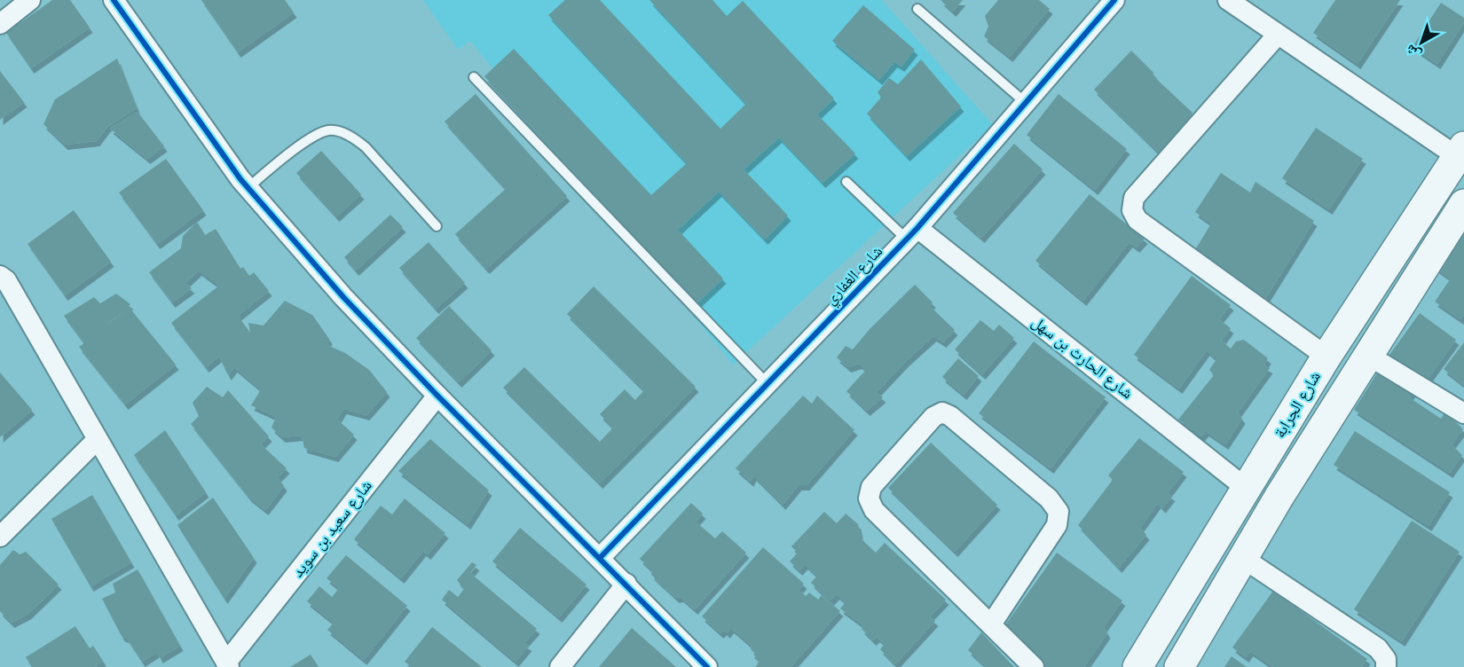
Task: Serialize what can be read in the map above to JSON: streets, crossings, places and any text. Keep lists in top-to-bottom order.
{
  "streets": {
    "main road": ["شارع الجرابة"],
    "street": ["شارع الغفاري", "شارع الحارث بن سهل", "شارع سعيد بن سويد"]
  },
  "crossings": [
    ["شارع الغفاري", "شارع الحارث بن سهل"],
    ["شارع الحارث بن سهل", "شارع الجرابة"]
  ],
  "north": "bottom left"
}
